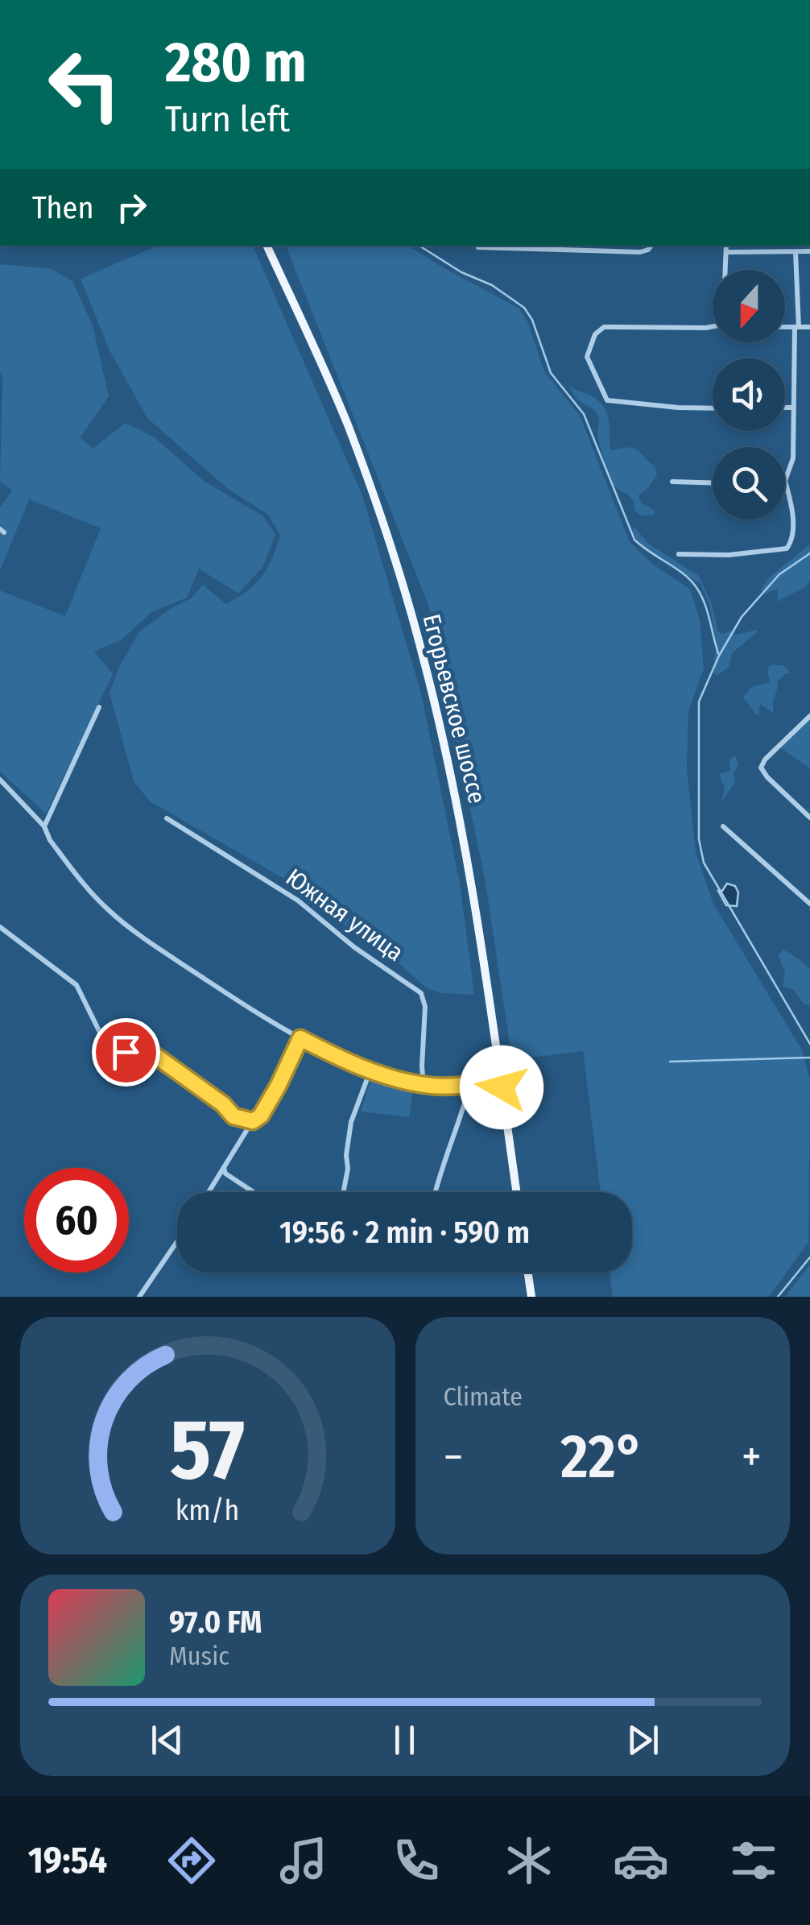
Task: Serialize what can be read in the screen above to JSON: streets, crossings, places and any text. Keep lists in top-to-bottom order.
{
  "streets": {
    "main road": ["Егорьевское шоссе"],
    "street": ["Южная улица"]
  },
  "north": "bottom",
  "page": {
    "turn": ["280 m", "Turn left"],
    "then": "Then",
    "limit": "60",
    "trip": "19:56 · 2 min · 590 m",
    "tile": "Climate",
    "heat": ["−", "22°", "+"],
    "song": ["97.0 FM", "Music"],
    "tabs": "19:54",
    "gauge": ["57", "km/h"]
  }
}
